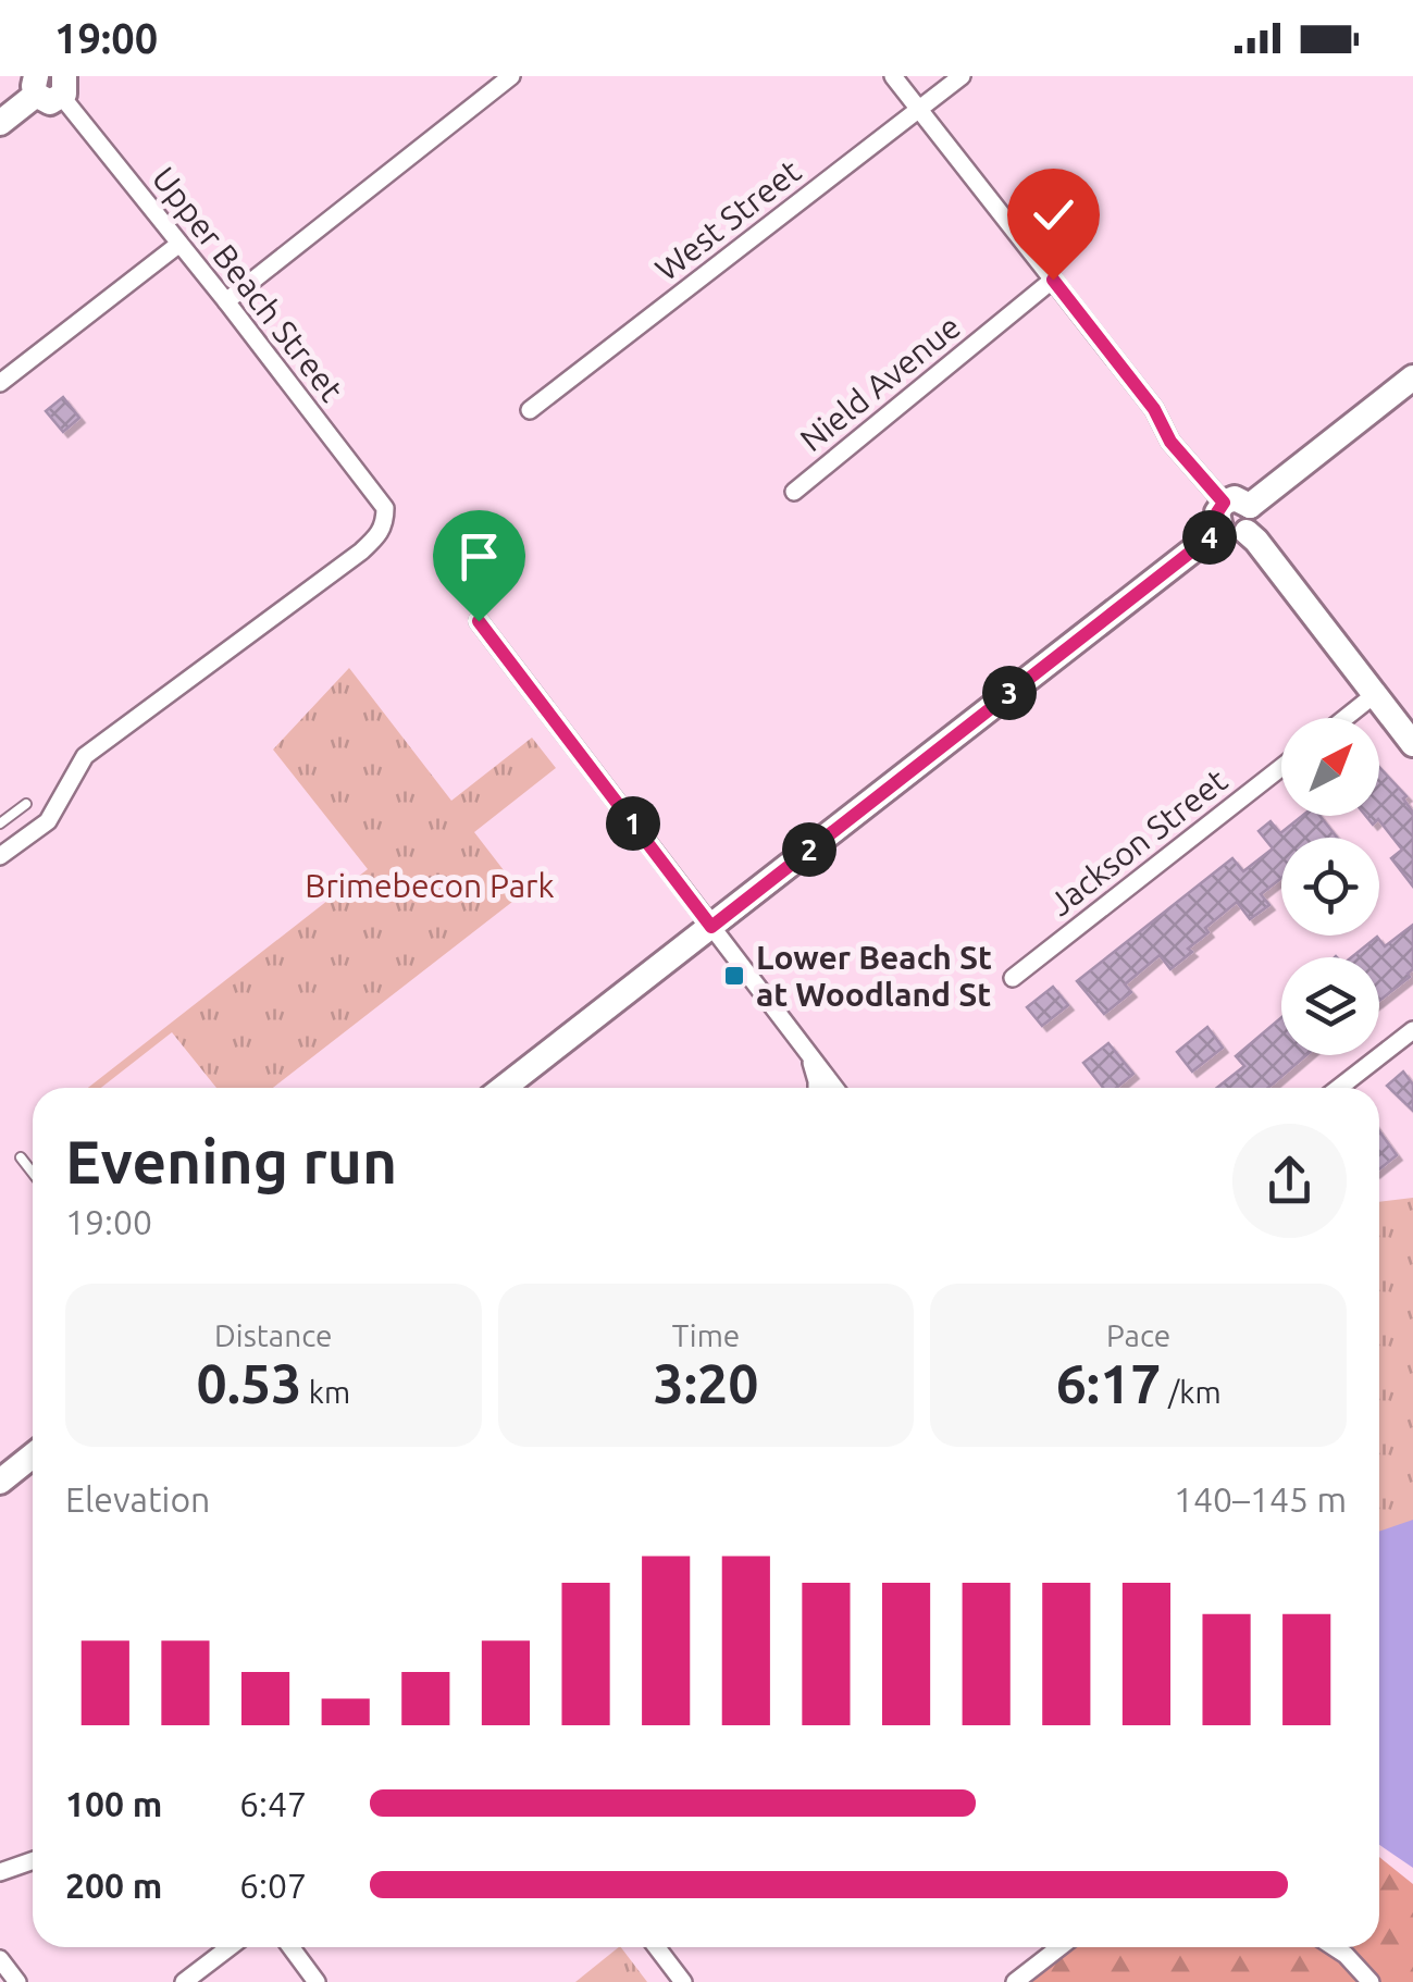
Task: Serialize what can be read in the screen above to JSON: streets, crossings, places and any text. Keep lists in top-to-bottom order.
{
  "streets": {
    "street": [
      "West Street",
      "Upper Beach Street",
      "Nield Avenue",
      "Jackson Street"
    ]
  },
  "parks": ["Brimebecon Park"],
  "places": {
    "transit": ["Lower Beach St at Woodland St"]
  },
  "north": "top right",
  "page": {
    "status": "19:00",
    "pins": [
      "4",
      "3",
      "1",
      "2"
    ],
    "heading": ["Evening run", "19:00"],
    "stats": [
      ["Distance", "0.53 km"],
      ["Time", "3:20"],
      ["Pace", "6:17 /km"]
    ],
    "chart": ["Elevation", "140–145 m"],
    "list": [
      {
        "name": "100 m",
        "note": "6:47"
      },
      {
        "name": "200 m",
        "note": "6:07"
      }
    ]
  }
}
